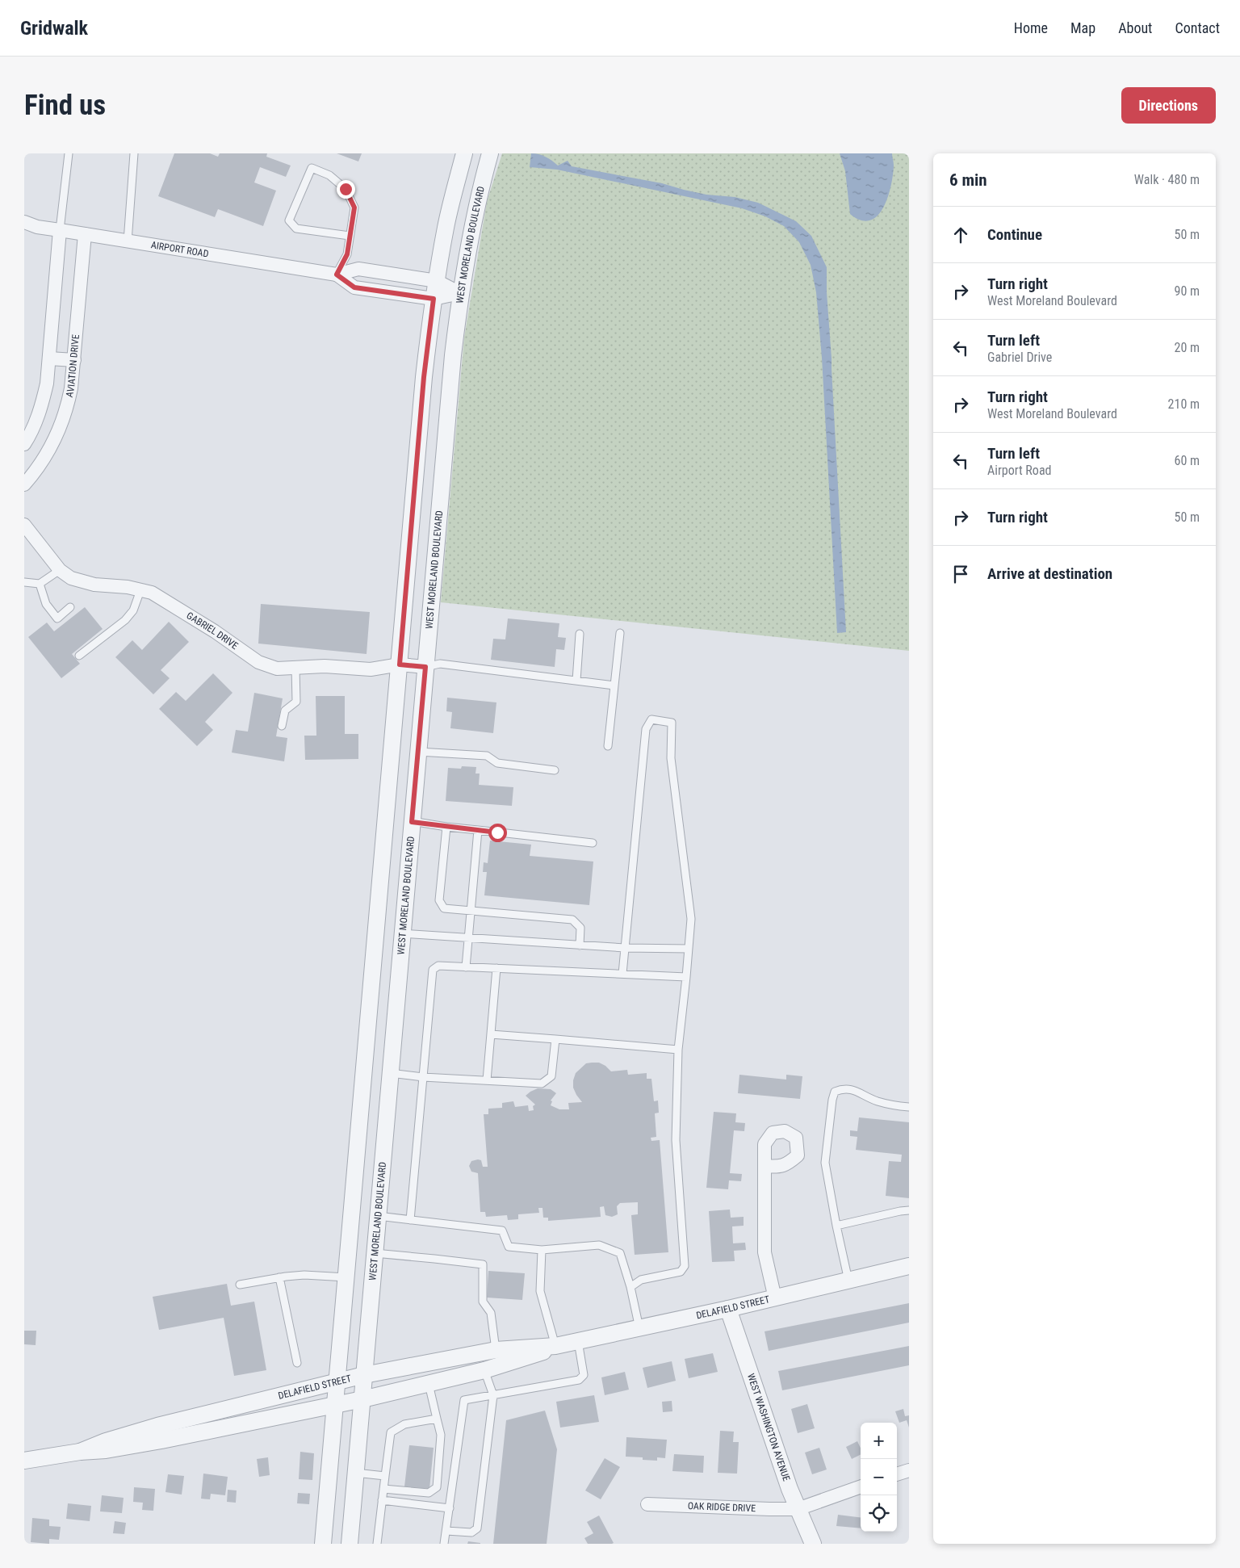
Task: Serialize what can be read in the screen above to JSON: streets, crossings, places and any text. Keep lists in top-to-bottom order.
{
  "streets": {
    "street": [
      "WEST MORELAND BOULEVARD",
      "AIRPORT ROAD",
      "AVIATION DRIVE",
      "GABRIEL DRIVE",
      "DELAFIELD STREET",
      "WEST WASHINGTON AVENUE",
      "OAK RIDGE DRIVE"
    ]
  },
  "crossings": [
    ["WEST MORELAND BOULEVARD", "AIRPORT ROAD"],
    ["WEST MORELAND BOULEVARD", "GABRIEL DRIVE"],
    ["WEST MORELAND BOULEVARD", "DELAFIELD STREET"],
    ["AIRPORT ROAD", "AVIATION DRIVE"],
    ["DELAFIELD STREET", "WEST WASHINGTON AVENUE"],
    ["WEST WASHINGTON AVENUE", "OAK RIDGE DRIVE"]
  ],
  "page": {
    "header": "Gridwalk",
    "nav": [
      "Home",
      "Map",
      "About",
      "Contact"
    ],
    "buttons": "Directions",
    "title": "Find us",
    "heading": ["6 min", "Walk · 480 m"],
    "list": [
      ["Continue", "50 m"],
      ["Turn right", "West Moreland Boulevard", "90 m"],
      ["Turn left", "Gabriel Drive", "20 m"],
      ["Turn right", "West Moreland Boulevard", "210 m"],
      ["Turn left", "Airport Road", "60 m"],
      ["Turn right", "50 m"],
      "Arrive at destination"
    ],
    "map_buttons": ["+", "−"]
  }
}
